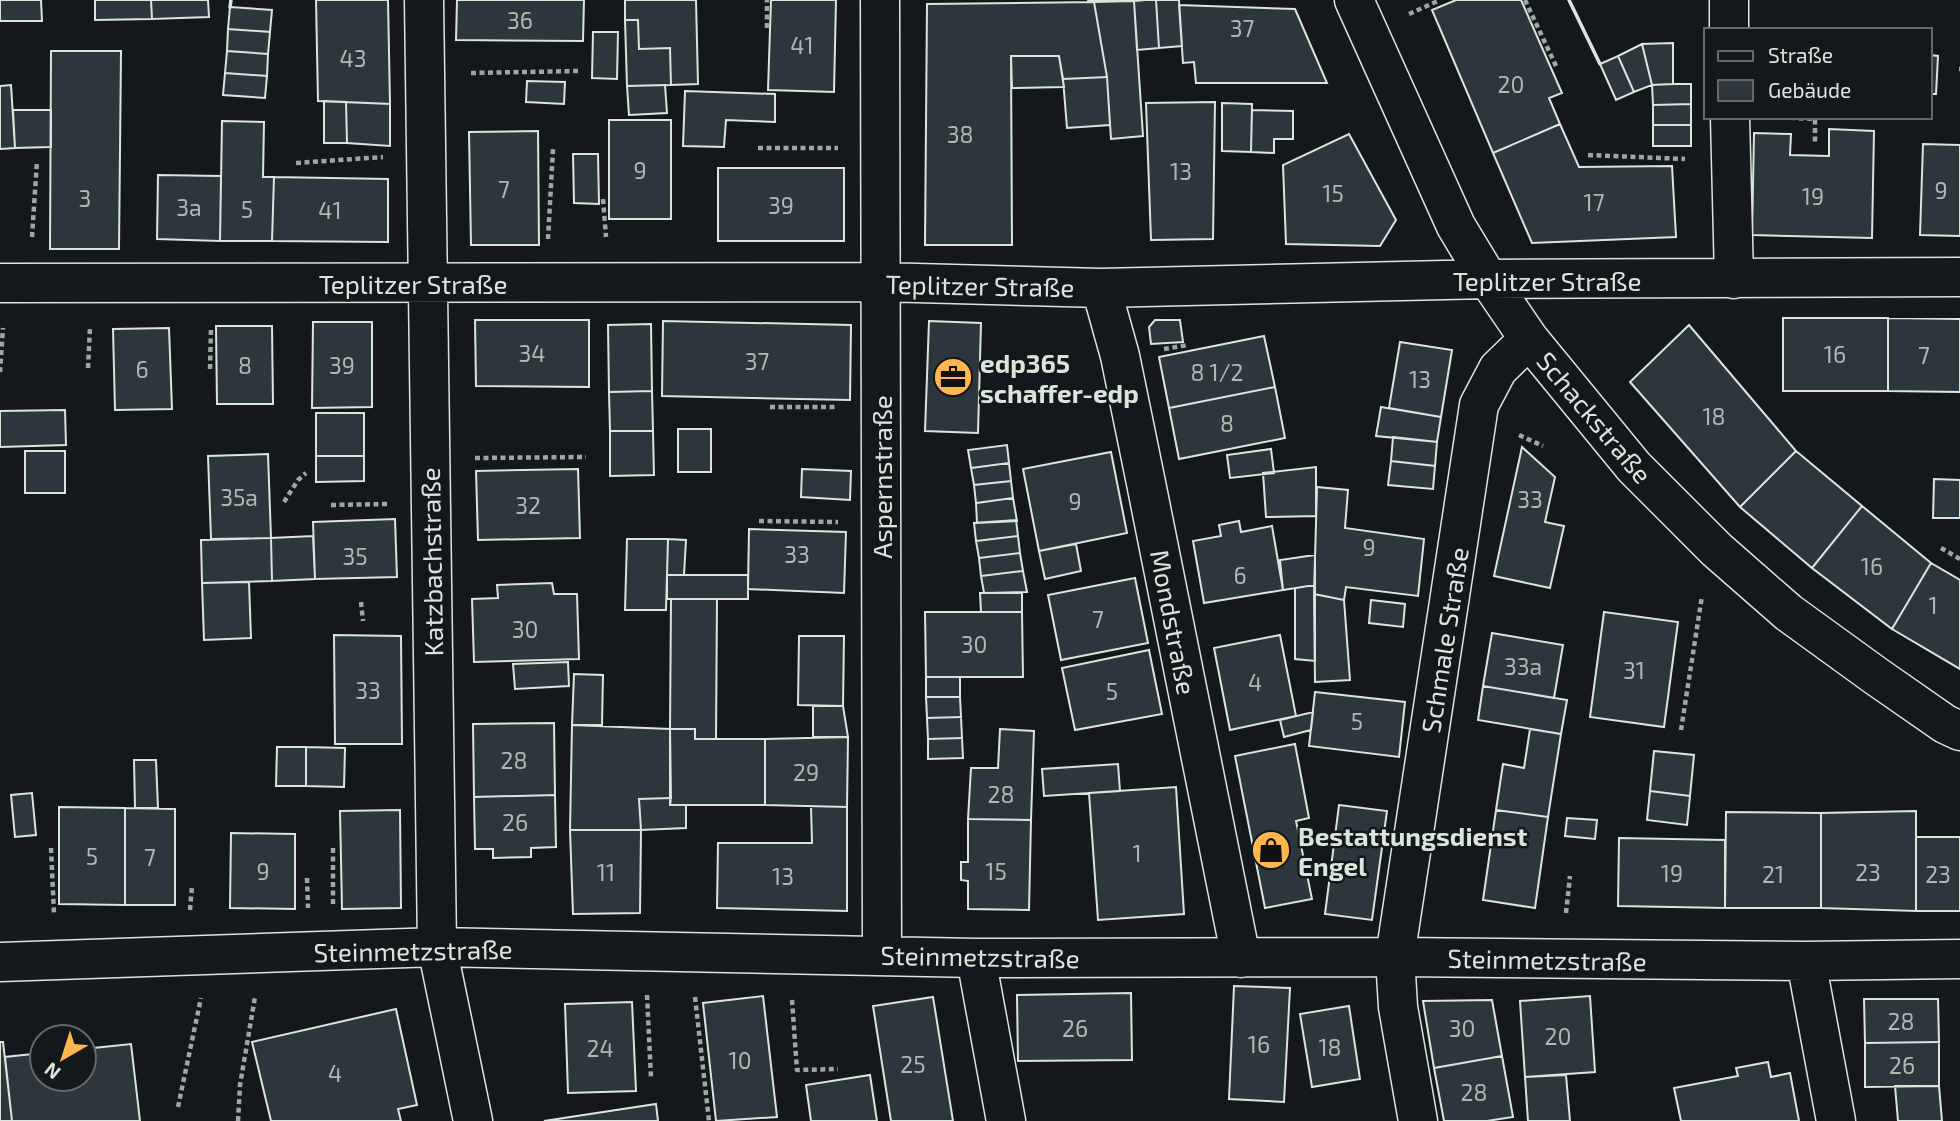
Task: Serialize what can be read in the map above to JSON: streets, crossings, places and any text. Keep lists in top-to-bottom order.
{
  "streets": {
    "street": [
      "Teplitzer Straße",
      "Schackstraße",
      "Aspernstraße",
      "Katzbachstraße",
      "Mondstraße",
      "Schmale Straße",
      "Steinmetzstraße"
    ]
  },
  "crossings": [
    ["Teplitzer Straße", "Schackstraße"],
    ["Teplitzer Straße", "Aspernstraße"],
    ["Teplitzer Straße", "Katzbachstraße"],
    ["Teplitzer Straße", "Mondstraße"],
    ["Schackstraße", "Schmale Straße"],
    ["Aspernstraße", "Steinmetzstraße"],
    ["Katzbachstraße", "Steinmetzstraße"],
    ["Mondstraße", "Steinmetzstraße"],
    ["Schmale Straße", "Steinmetzstraße"]
  ],
  "places": {
    "office": ["edp365 schaffer-edp"],
    "shop": ["Bestattungsdienst Engel"]
  },
  "house_numbers": [
    "36",
    "37",
    "41",
    "43",
    "20",
    "38",
    "9",
    "13",
    "7",
    "9",
    "15",
    "19",
    "3",
    "17",
    "39",
    "3a",
    "5",
    "41",
    "34",
    "16",
    "7",
    "37",
    "8",
    "39",
    "6",
    "8 1/2",
    "13",
    "18",
    "8",
    "35a",
    "33",
    "9",
    "32",
    "9",
    "33",
    "35",
    "16",
    "6",
    "1",
    "7",
    "30",
    "30",
    "33a",
    "31",
    "4",
    "33",
    "5",
    "5",
    "28",
    "29",
    "28",
    "26",
    "1",
    "5",
    "7",
    "9",
    "15",
    "11",
    "23",
    "19",
    "21",
    "23",
    "13",
    "28",
    "26",
    "30",
    "20",
    "16",
    "18",
    "24",
    "10",
    "25",
    "26",
    "4",
    "28"
  ],
  "legend": ["Straße", "Gebäude"],
  "north": "bottom left"
}
